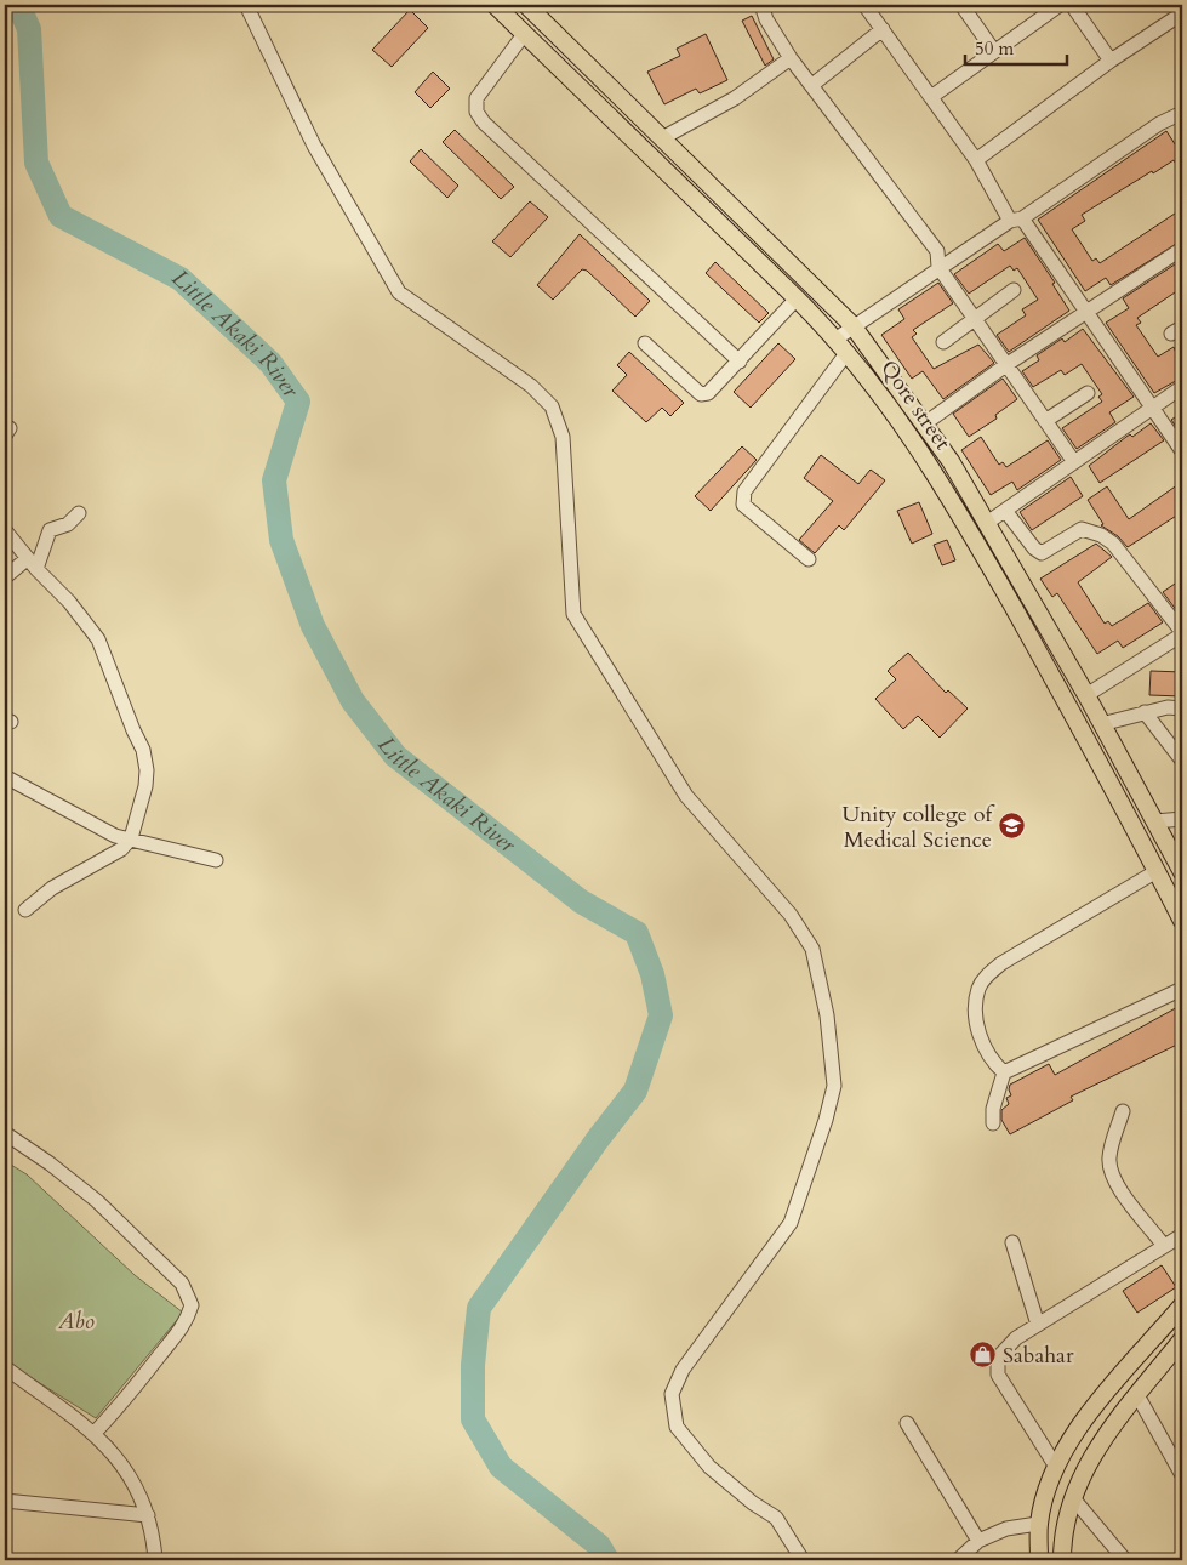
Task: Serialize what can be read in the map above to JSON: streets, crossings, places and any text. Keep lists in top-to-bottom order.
{
  "streets": {
    "main road": ["Qore street"]
  },
  "water": ["Little Akaki River"],
  "parks": ["Abo"],
  "places": {
    "school or university": ["Unity college of Medical Science"],
    "shop": ["Sabahar"]
  },
  "scale_bar": "50 m"
}
